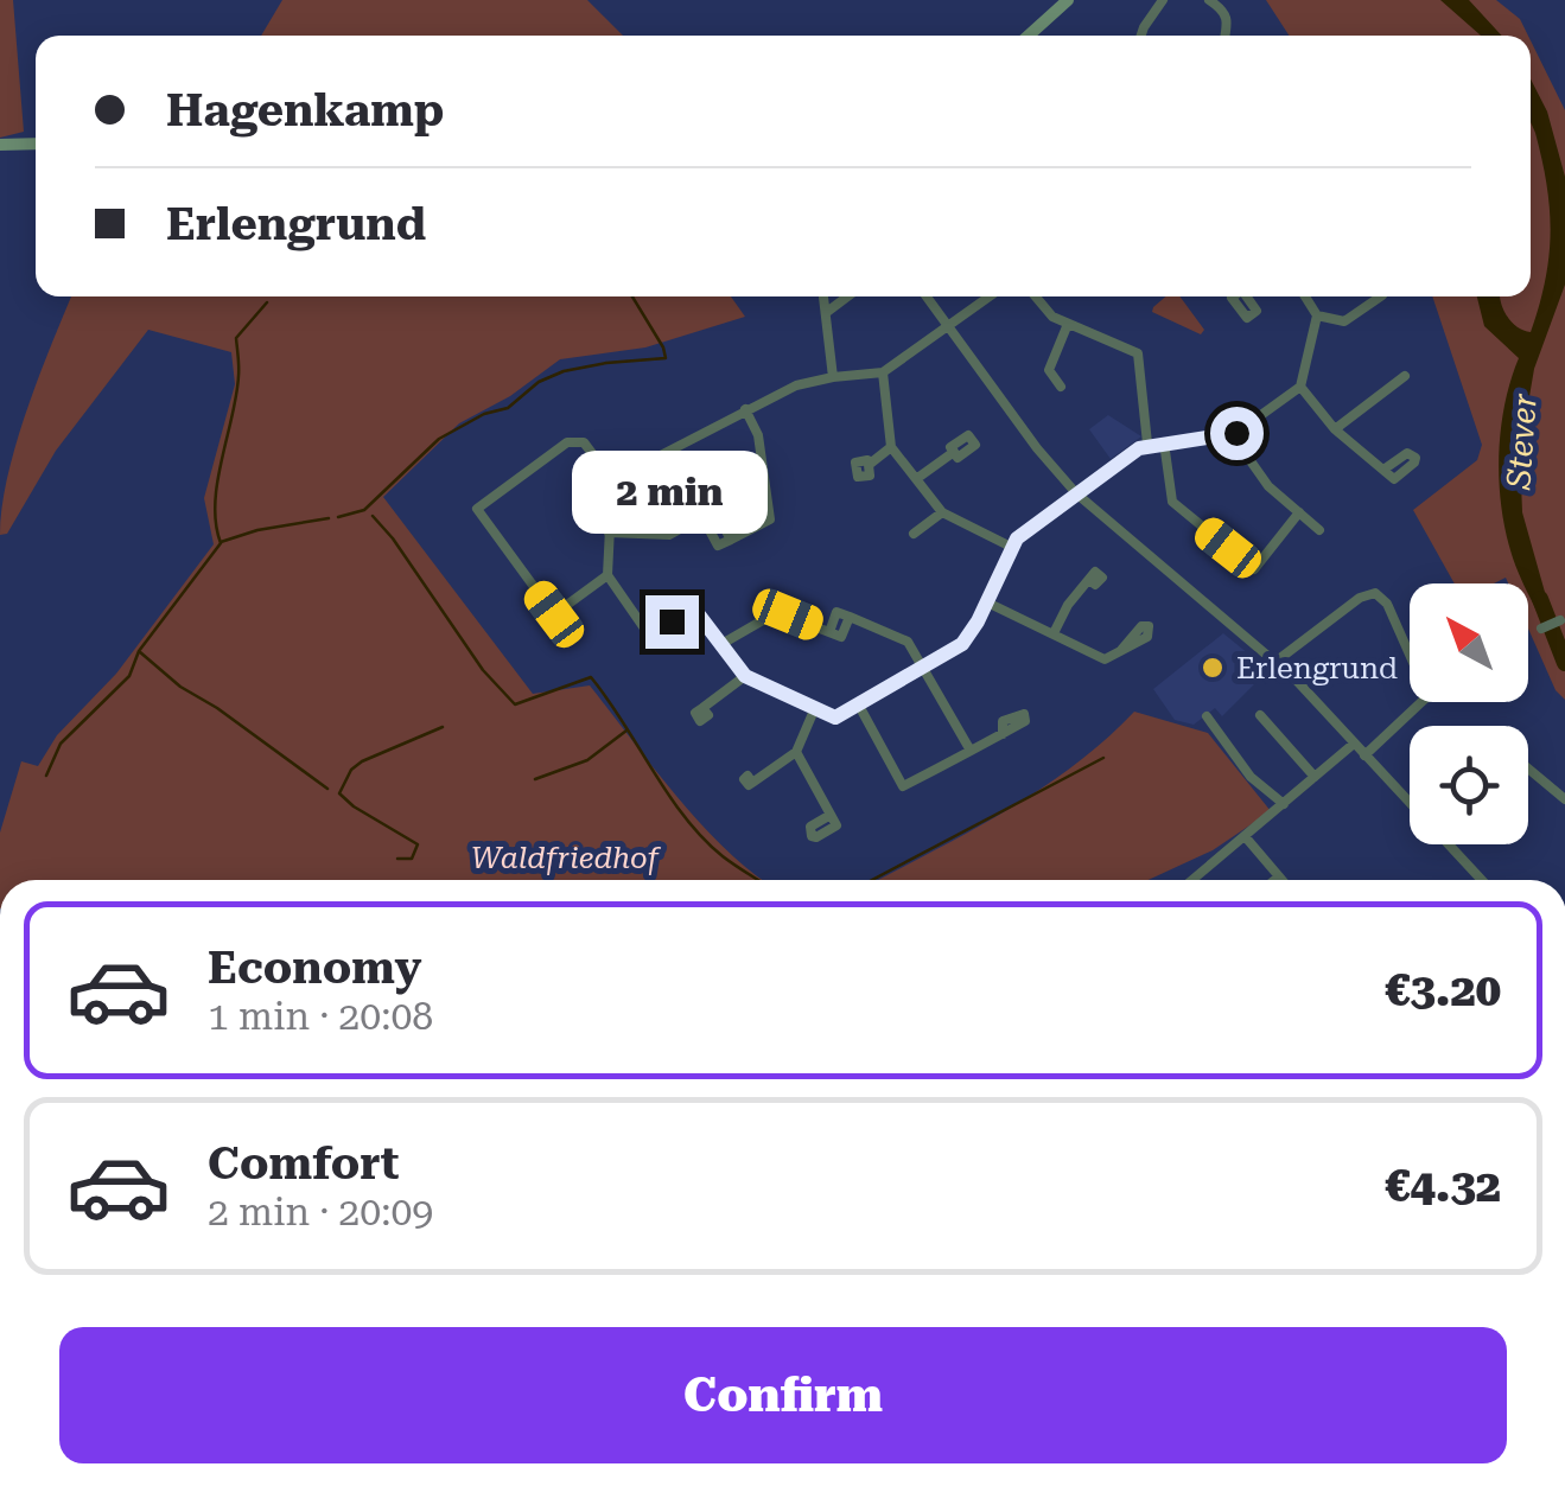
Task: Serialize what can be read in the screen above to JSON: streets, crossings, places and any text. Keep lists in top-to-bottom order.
{
  "water": ["Stever"],
  "parks": ["Waldfriedhof"],
  "places": ["Erlengrund"],
  "north": "top left",
  "page": {
    "banner": ["Hagenkamp", "Erlengrund"],
    "bubble": "2 min",
    "list": [
      {
        "name": "Economy",
        "note": "1 min · 20:08",
        "value": "€3.20"
      },
      {
        "name": "Comfort",
        "note": "2 min · 20:09",
        "value": "€4.32"
      }
    ],
    "buttons": "Confirm"
  }
}
